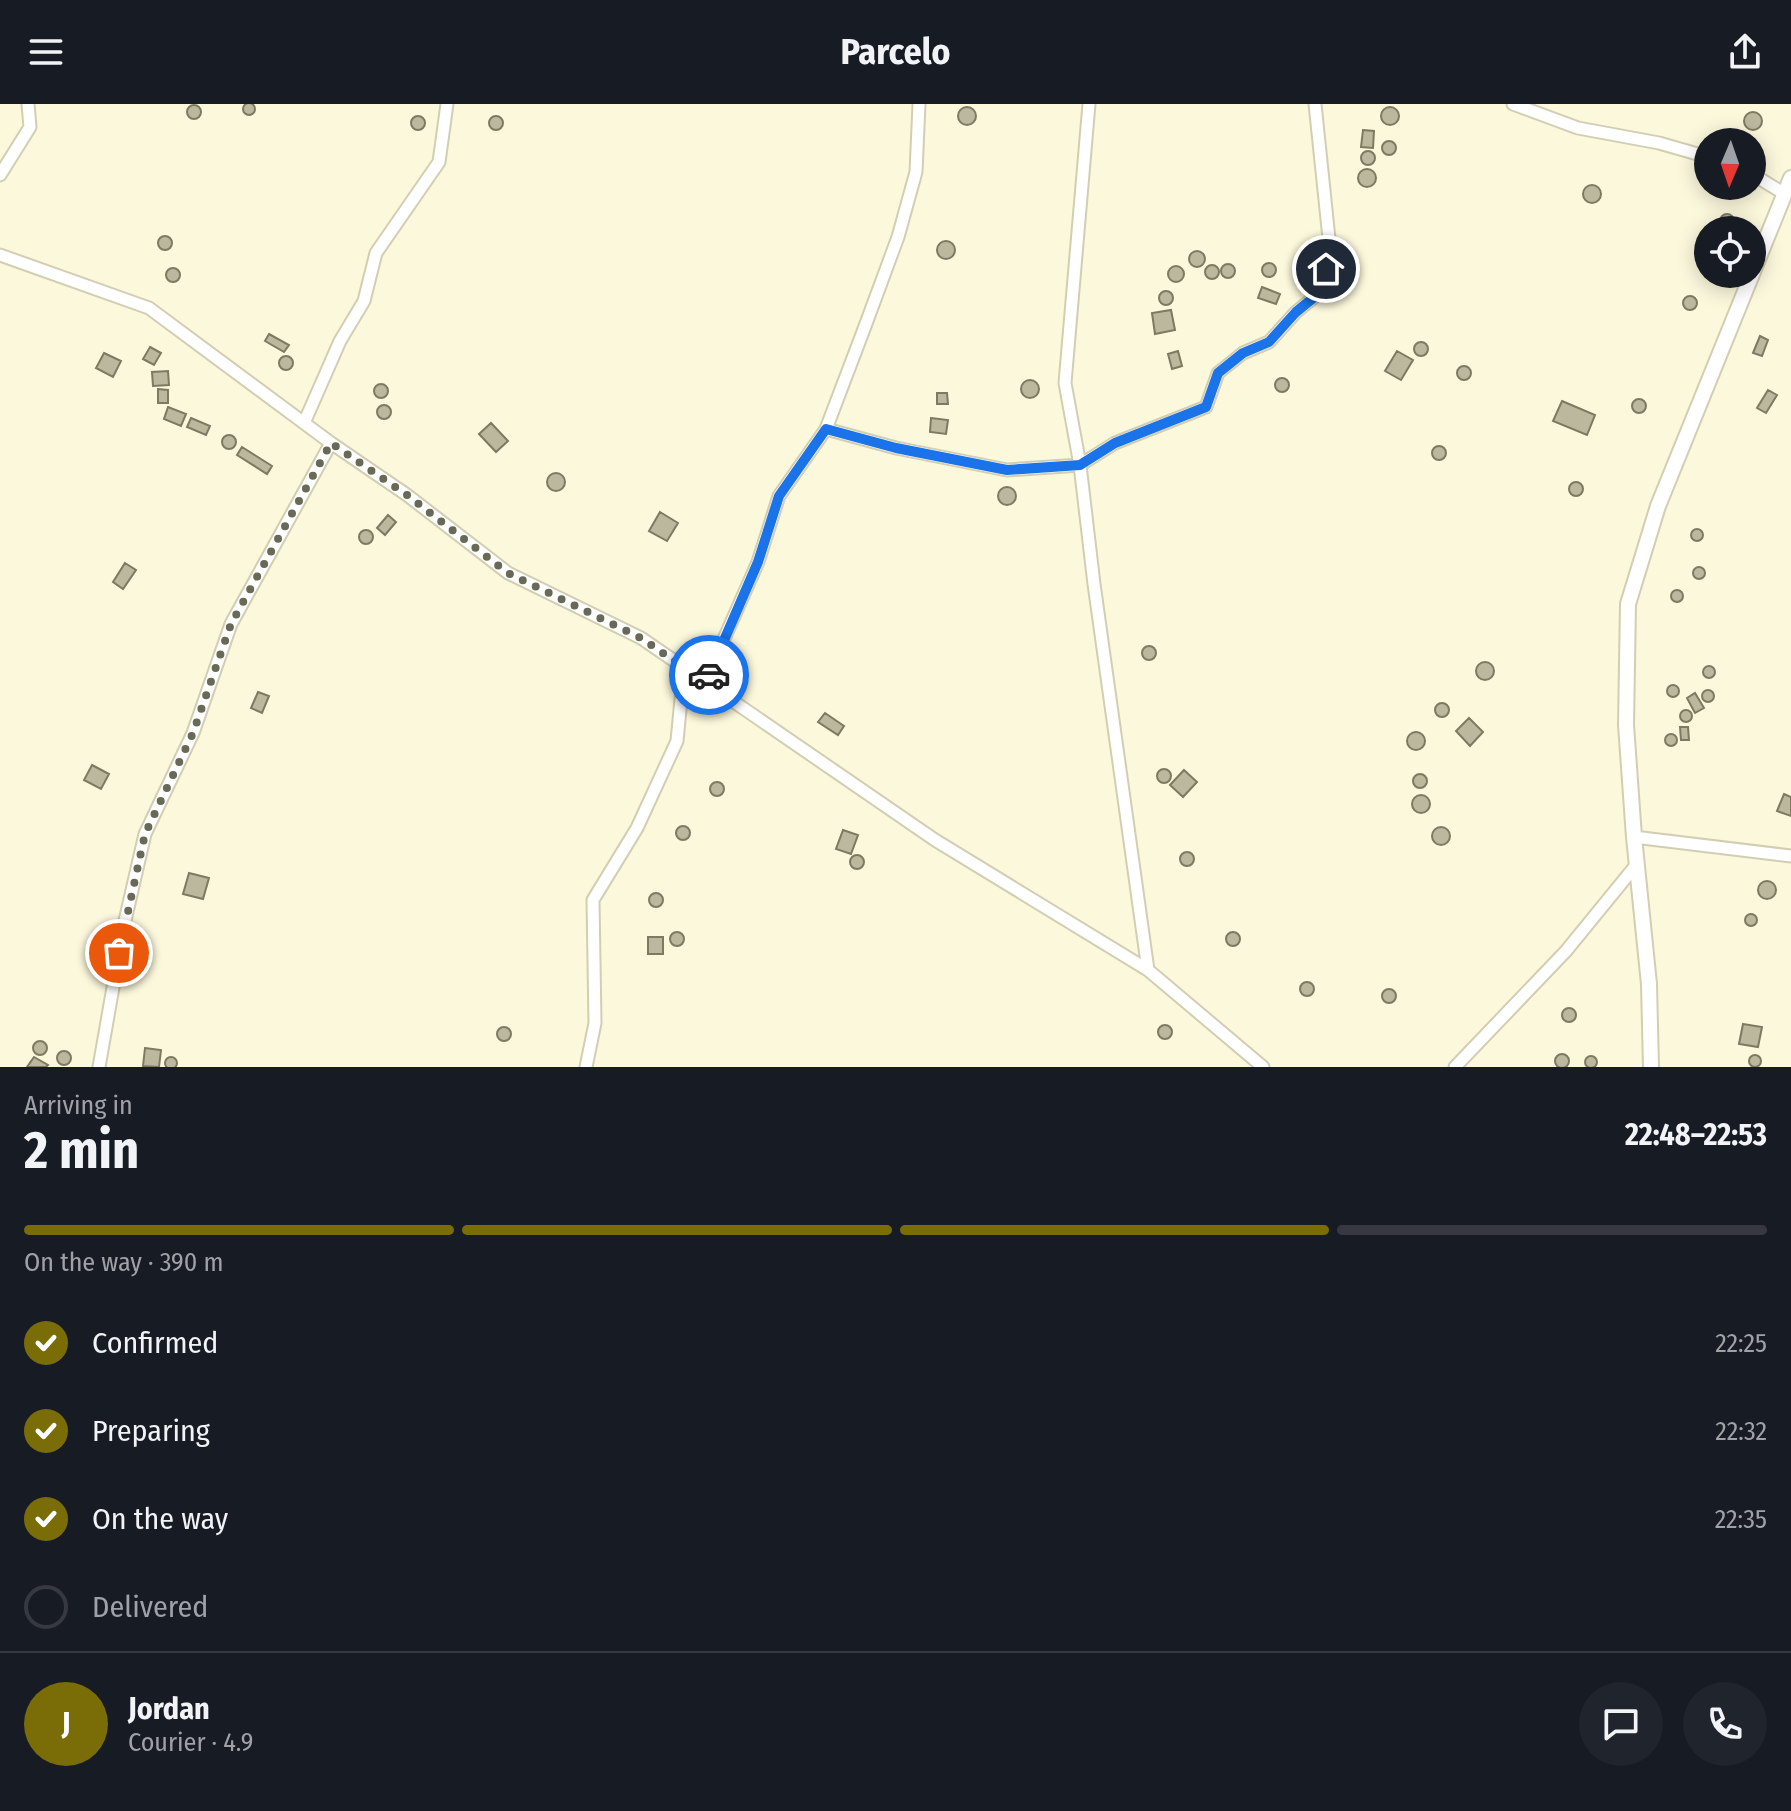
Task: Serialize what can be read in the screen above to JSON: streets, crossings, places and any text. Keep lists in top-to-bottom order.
{
  "north": "bottom",
  "page": {
    "header": "Parcelo",
    "heading": ["2 min", "Arriving in", "22:48–22:53"],
    "panel": ["Jordan", "Courier · 4.9"],
    "bar": "On the way · 390 m",
    "list": [
      ["Confirmed", "22:25"],
      ["Preparing", "22:32"],
      ["On the way", "22:35"],
      "Delivered"
    ],
    "round": "J"
  }
}
